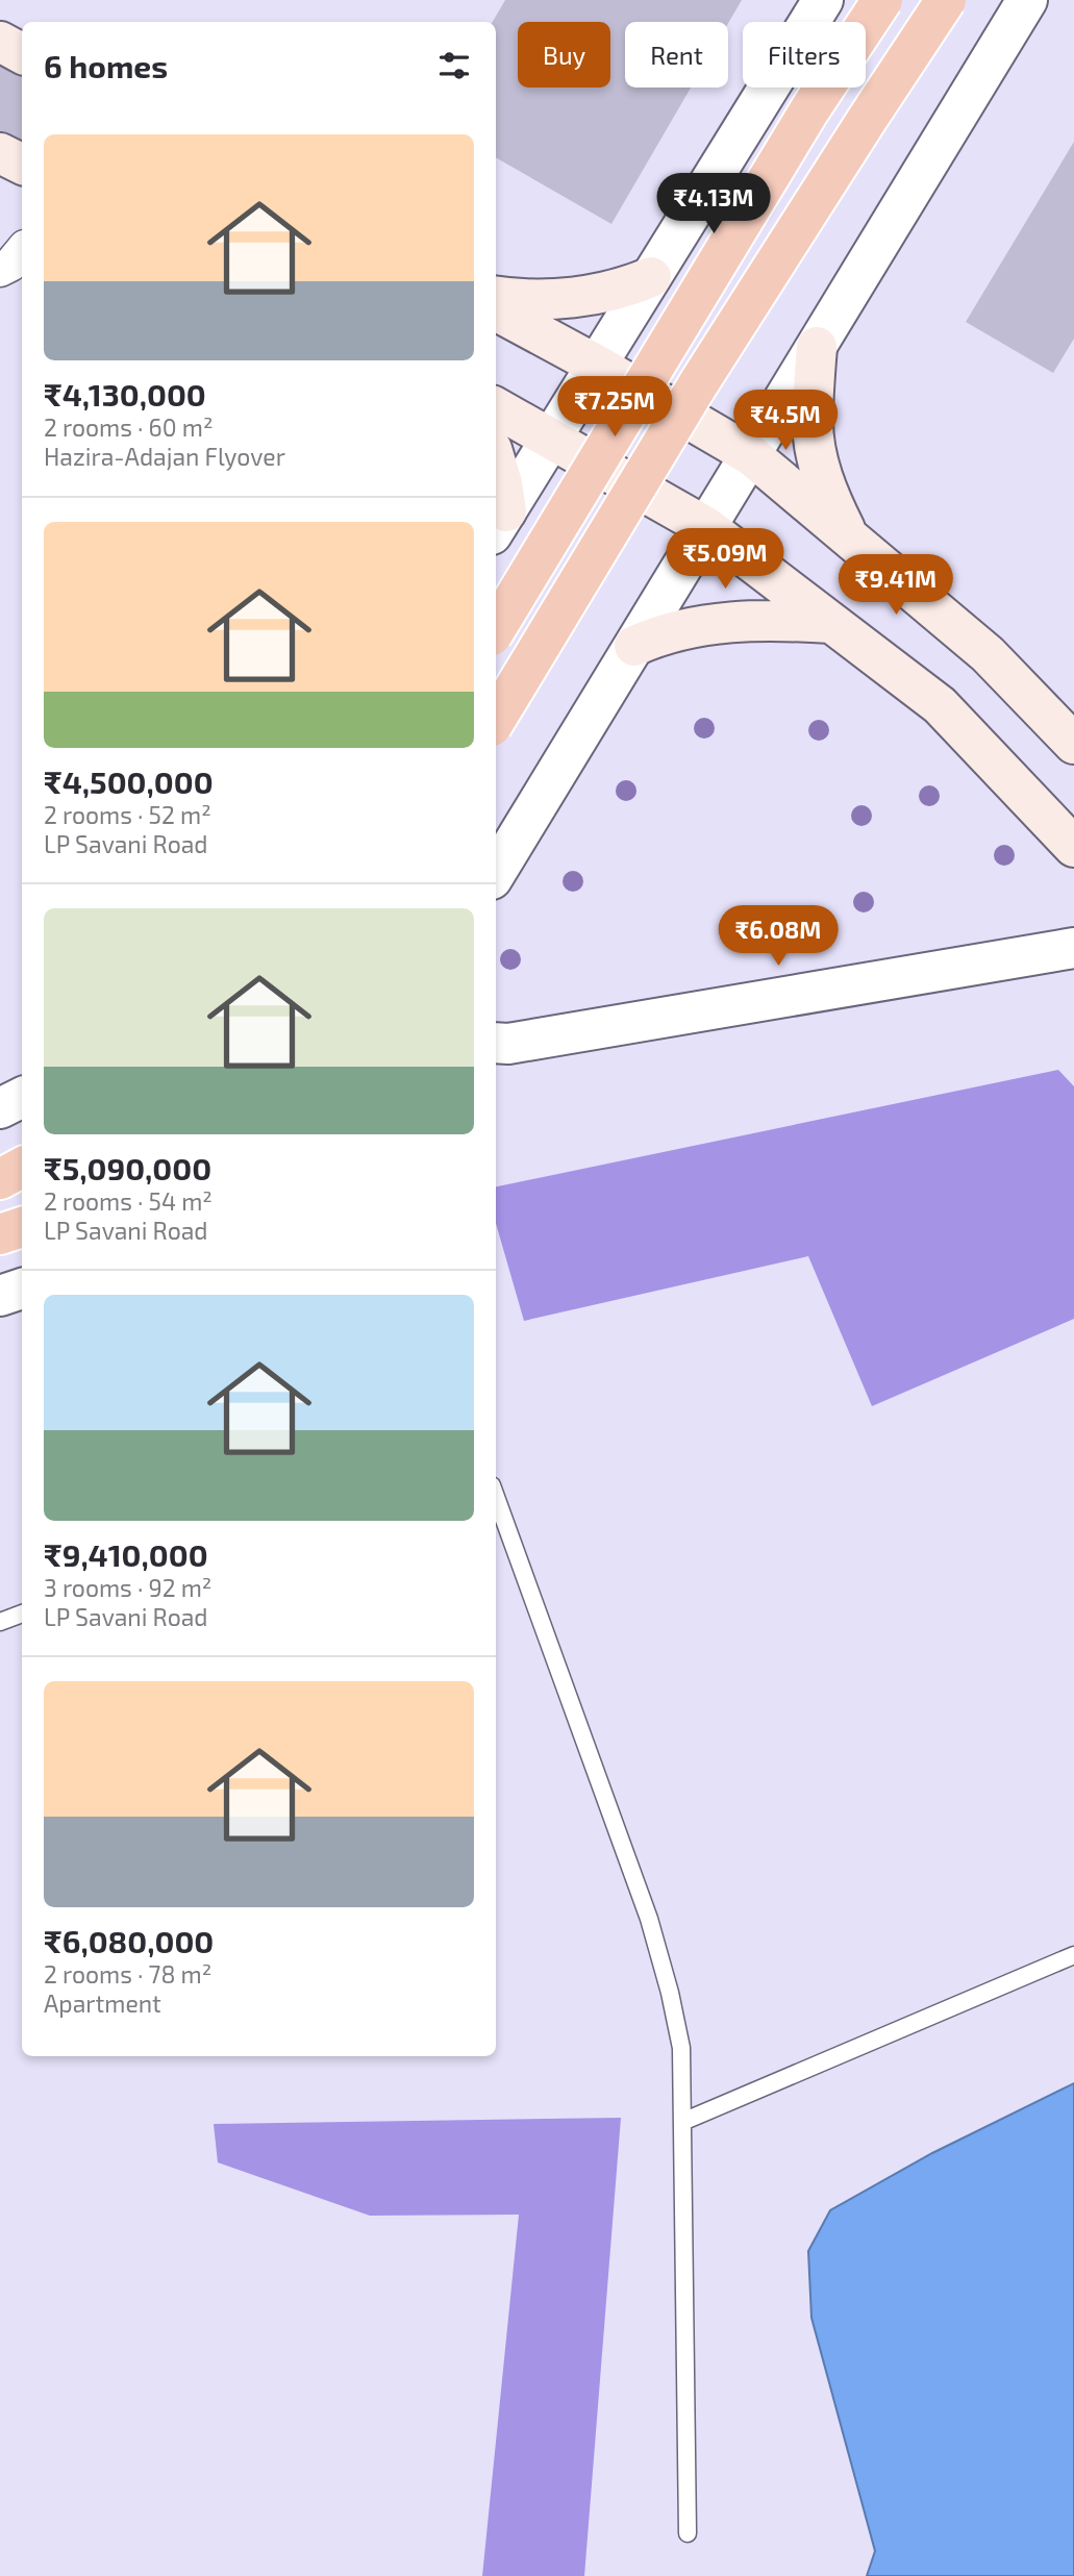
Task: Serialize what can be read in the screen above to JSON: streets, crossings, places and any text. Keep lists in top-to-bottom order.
{
  "page": {
    "chip": ["Buy", "Rent", "Filters"],
    "heading": "6 homes",
    "list": [
      {
        "name": "₹4,130,000",
        "note": "2 rooms · 60 m² · Hazira-Adajan Flyover"
      },
      {
        "name": "₹4,500,000",
        "note": "2 rooms · 52 m² · LP Savani Road"
      },
      {
        "name": "₹5,090,000",
        "note": "2 rooms · 54 m² · LP Savani Road"
      },
      {
        "name": "₹9,410,000",
        "note": "3 rooms · 92 m² · LP Savani Road"
      },
      {
        "name": "₹6,080,000",
        "note": "2 rooms · 78 m² · Apartment"
      }
    ],
    "price": [
      "₹4.13M",
      "₹7.25M",
      "₹4.5M",
      "₹5.09M",
      "₹9.41M",
      "₹6.08M"
    ]
  }
}
